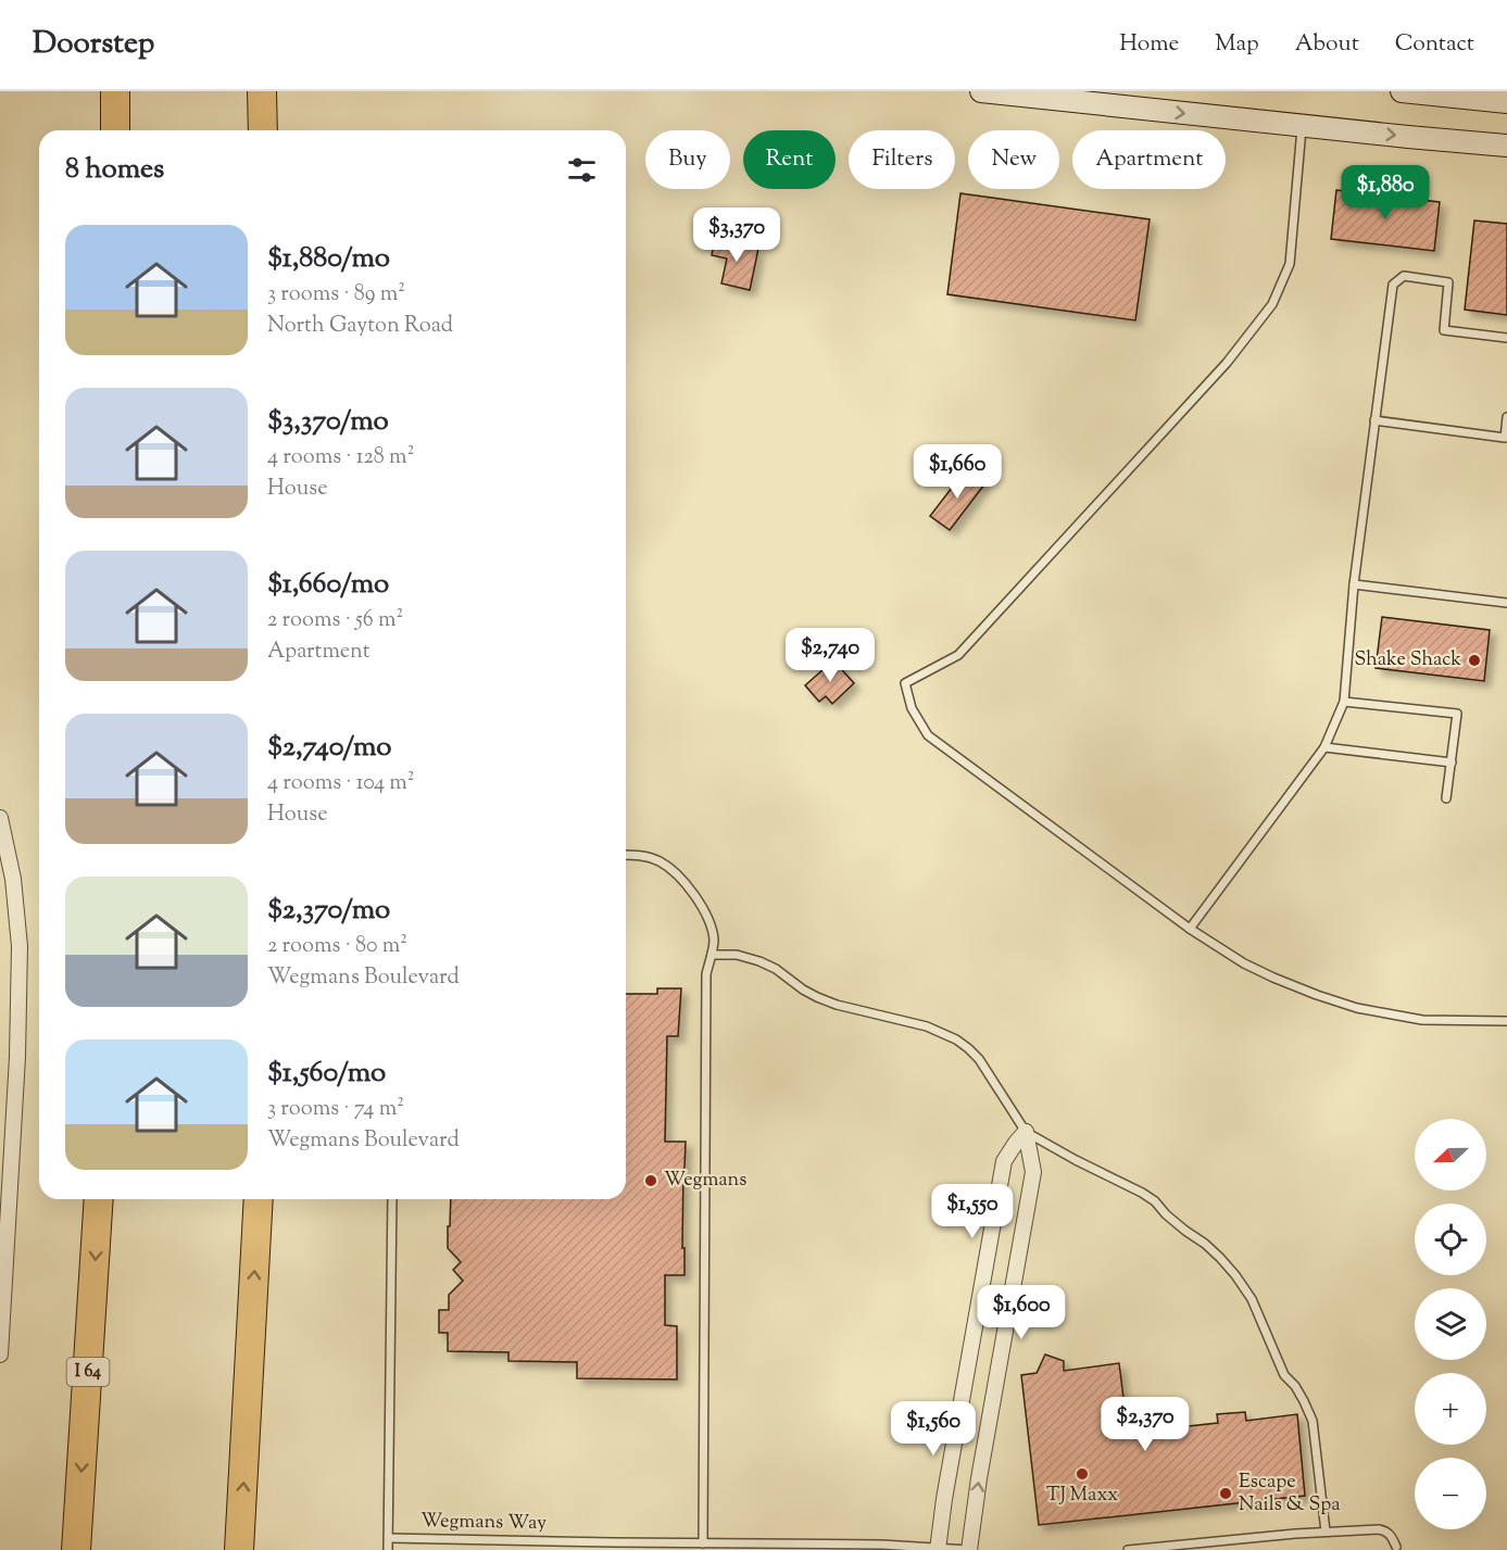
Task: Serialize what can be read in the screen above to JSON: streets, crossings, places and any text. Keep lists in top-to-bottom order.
{
  "streets": {
    "highway": ["I 64"],
    "lane": ["Wegmans Way"]
  },
  "places": [
    "Shake Shack",
    "Wegmans",
    "TJ Maxx",
    "Escape Nails & Spa"
  ],
  "north": "left",
  "page": {
    "header": "Doorstep",
    "nav": [
      "Home",
      "Map",
      "About",
      "Contact"
    ],
    "chip": [
      "Buy",
      "Rent",
      "Filters",
      "New",
      "Apartment"
    ],
    "heading": "8 homes",
    "price": [
      "$1,880",
      "$3,370",
      "$1,660",
      "$2,740",
      "$1,550",
      "$1,600",
      "$2,370",
      "$1,560"
    ],
    "list": [
      {
        "name": "$1,880/mo",
        "note": "3 rooms · 89 m² · North Gayton Road"
      },
      {
        "name": "$3,370/mo",
        "note": "4 rooms · 128 m² · House"
      },
      {
        "name": "$1,660/mo",
        "note": "2 rooms · 56 m² · Apartment"
      },
      {
        "name": "$2,740/mo",
        "note": "4 rooms · 104 m² · House"
      },
      {
        "name": "$2,370/mo",
        "note": "2 rooms · 80 m² · Wegmans Boulevard"
      },
      {
        "name": "$1,560/mo",
        "note": "3 rooms · 74 m² · Wegmans Boulevard"
      }
    ],
    "map_buttons": ["+", "−"]
  }
}
